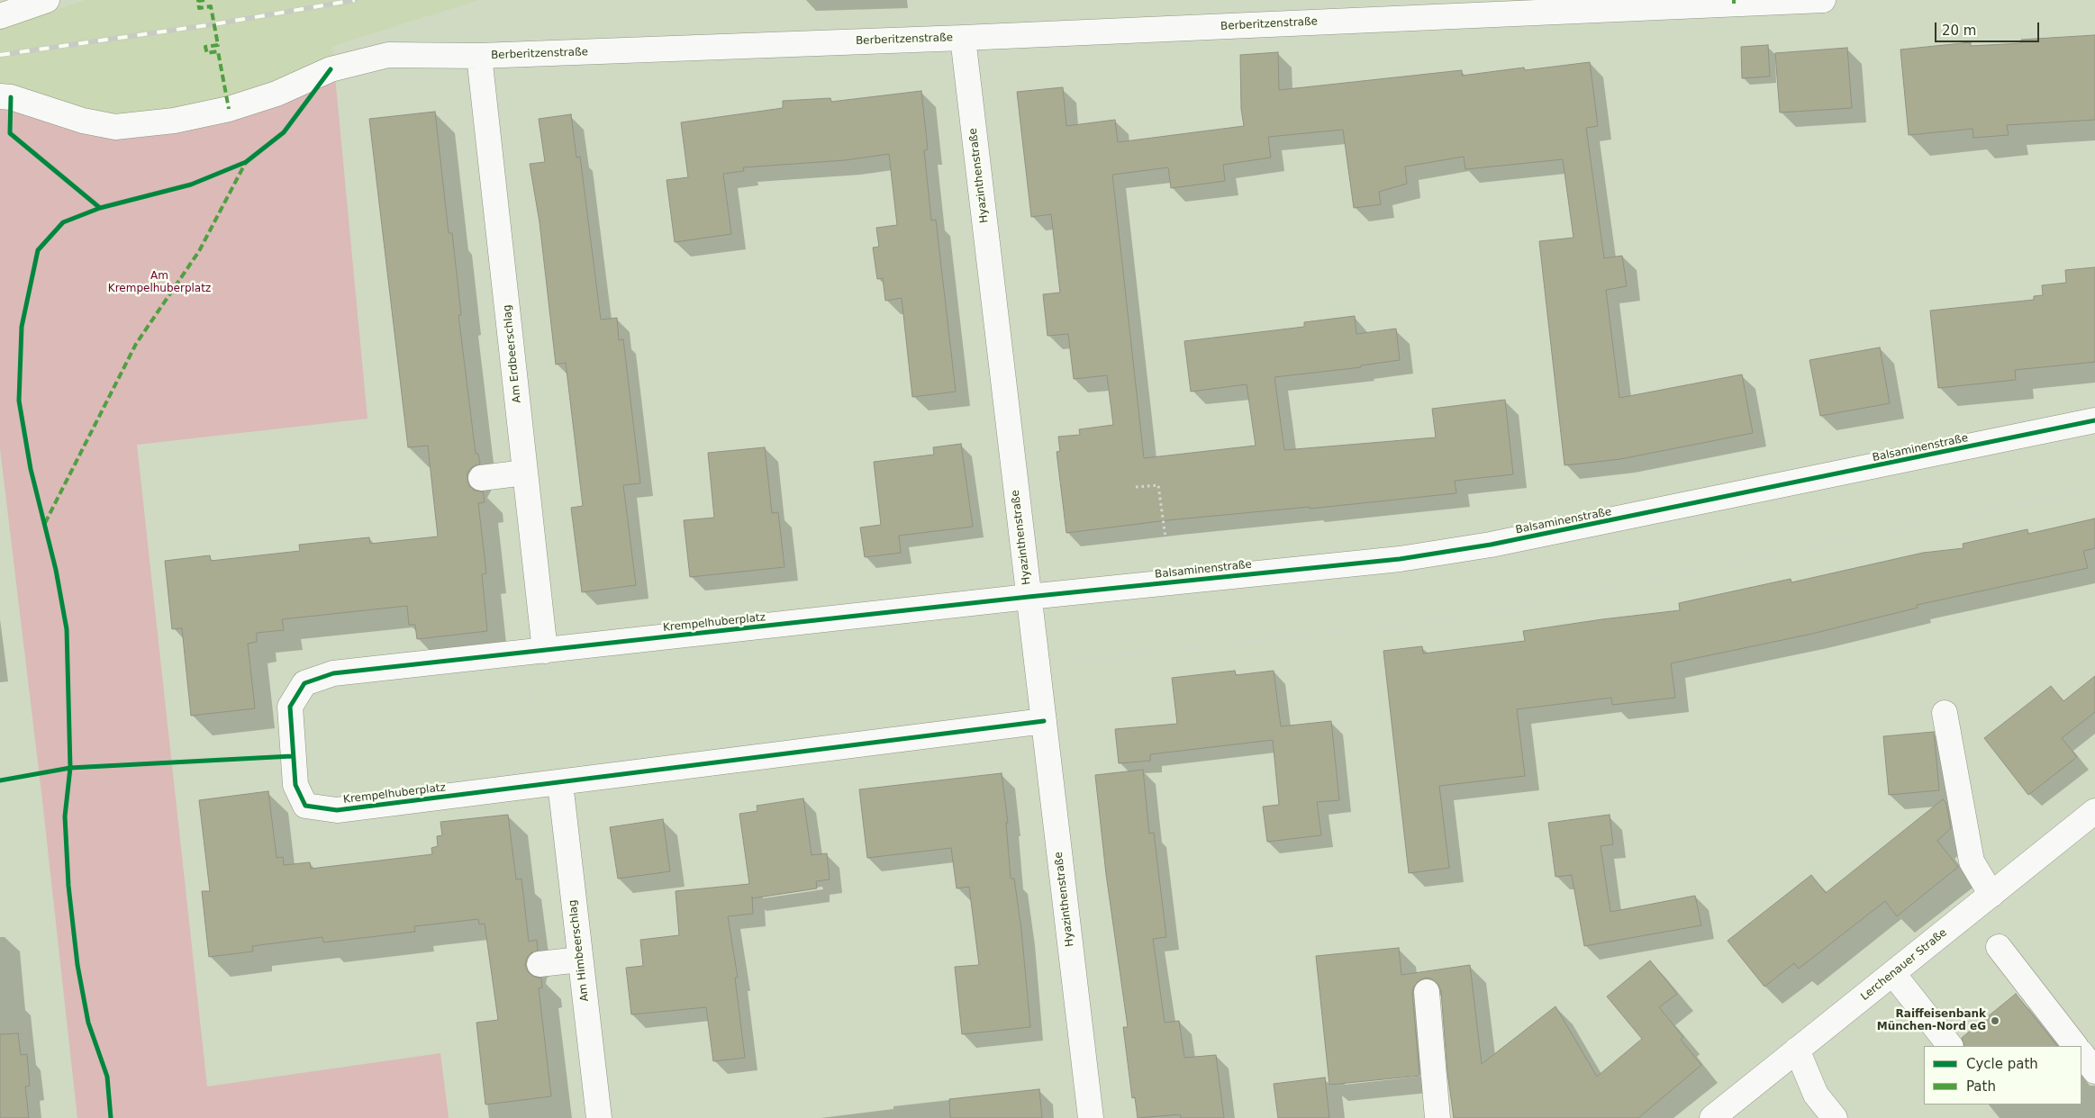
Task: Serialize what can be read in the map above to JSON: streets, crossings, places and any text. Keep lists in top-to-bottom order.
{
  "streets": {
    "street": [
      "Berberitzenstraße",
      "Hyazinthenstraße",
      "Am Erdbeerschlag",
      "Balsaminenstraße",
      "Krempelhuberplatz",
      "Am Himbeerschlag",
      "Lerchenauer Straße"
    ]
  },
  "crossings": [
    ["Berberitzenstraße", "Hyazinthenstraße"],
    ["Berberitzenstraße", "Am Erdbeerschlag"],
    ["Hyazinthenstraße", "Balsaminenstraße"],
    ["Hyazinthenstraße", "Krempelhuberplatz"],
    ["Am Erdbeerschlag", "Krempelhuberplatz"],
    ["Balsaminenstraße", "Krempelhuberplatz"],
    ["Krempelhuberplatz", "Am Himbeerschlag"]
  ],
  "parks": ["Am Krempelhuberplatz"],
  "places": ["Raiffeisenbank München-Nord eG"],
  "legend": ["Cycle path", "Path"],
  "scale_bar": "20 m"
}
